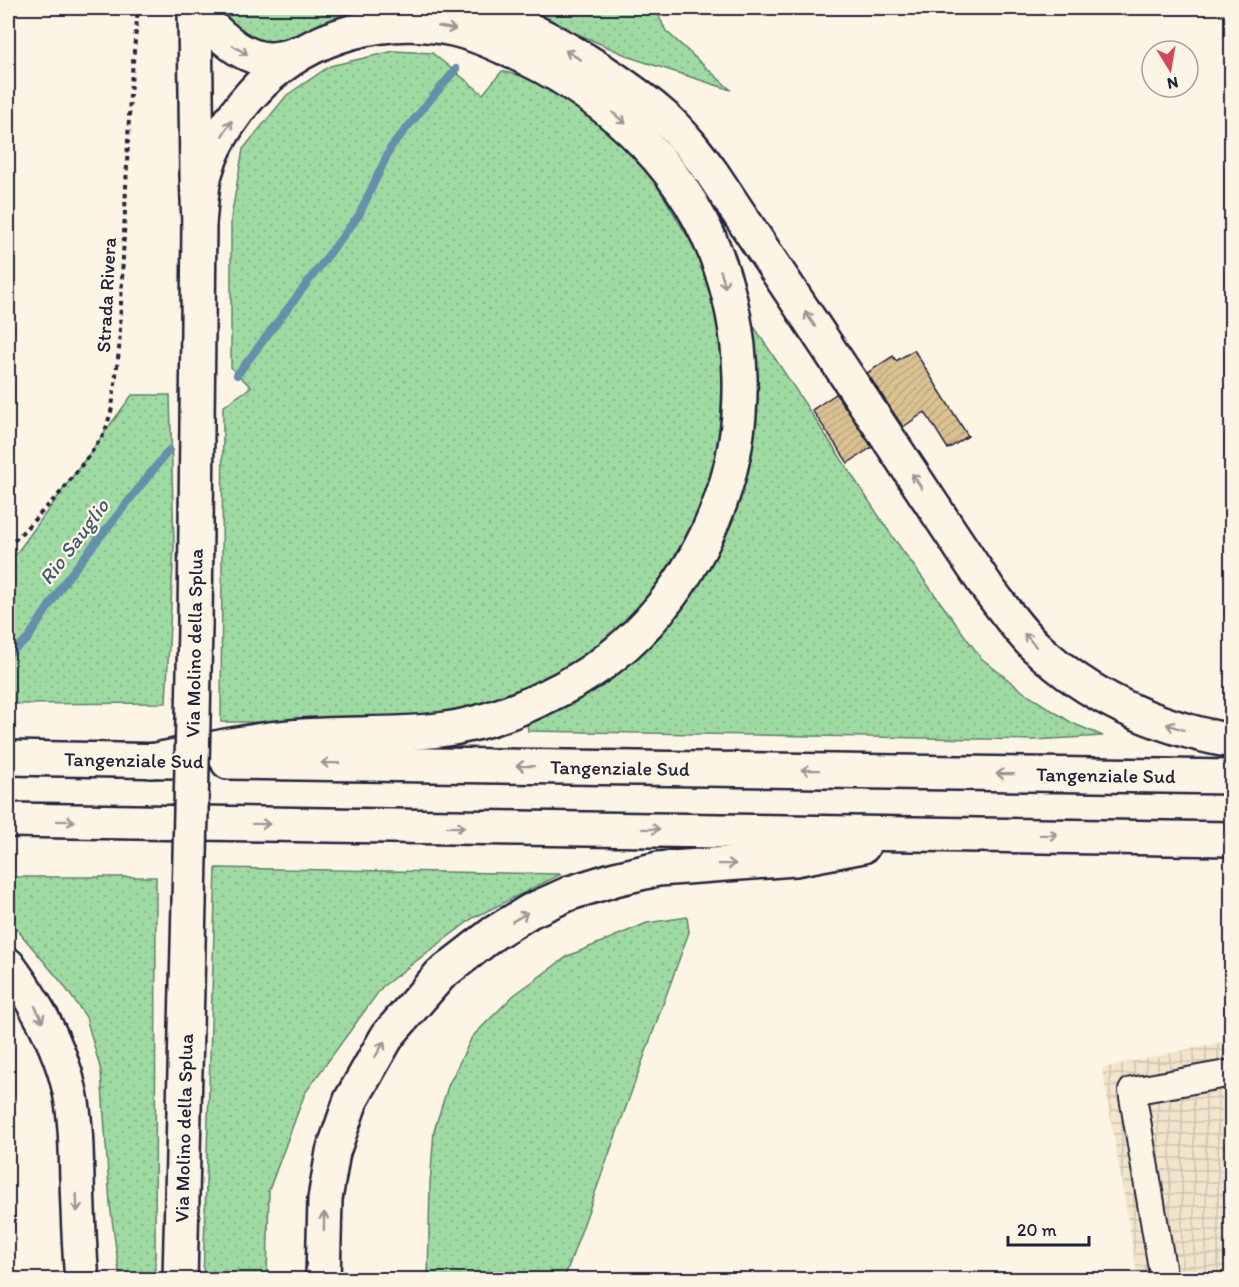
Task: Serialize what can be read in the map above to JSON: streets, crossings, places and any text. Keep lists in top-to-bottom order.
{
  "streets": {
    "main road": ["Via Molino della Splua", "Tangenziale Sud"],
    "path": ["Strada Rivera"]
  },
  "water": ["Rio Sauglio"],
  "scale_bar": "20 m",
  "north": "bottom"
}
